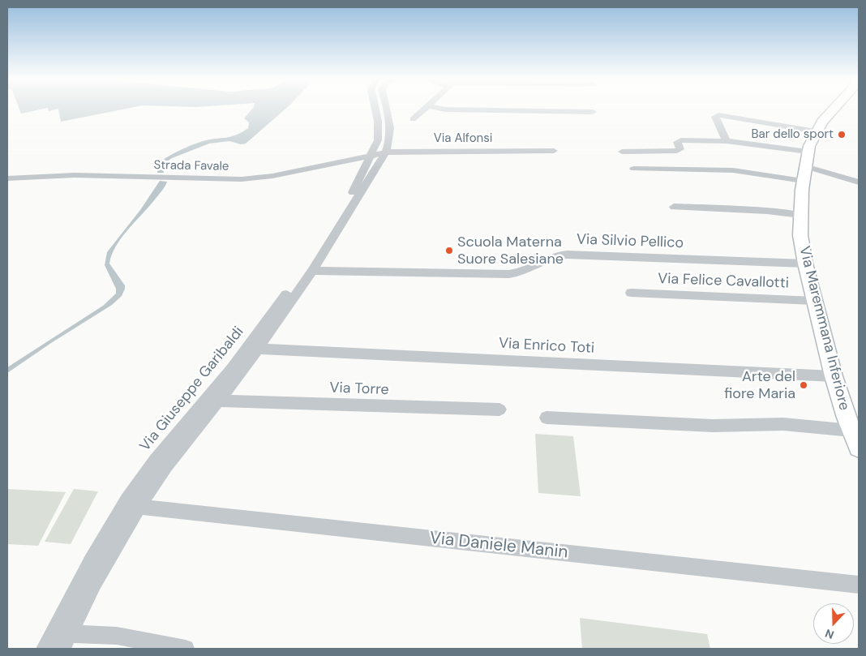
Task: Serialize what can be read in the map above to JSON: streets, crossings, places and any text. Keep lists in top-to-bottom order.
{
  "streets": {
    "main road": ["Via Maremmana Inferiore"],
    "street": [
      "Via Alfonsi",
      "Strada Favale",
      "Via Silvio Pellico",
      "Via Felice Cavallotti",
      "Via Enrico Toti",
      "Via Giuseppe Garibaldi",
      "Via Torre",
      "Via Daniele Manin"
    ]
  },
  "crossings": [
    ["Via Alfonsi", "Strada Favale"],
    ["Via Alfonsi", "Via Giuseppe Garibaldi"],
    ["Strada Favale", "Via Giuseppe Garibaldi"],
    ["Via Silvio Pellico", "Via Maremmana Inferiore"],
    ["Via Silvio Pellico", "Via Giuseppe Garibaldi"],
    ["Via Felice Cavallotti", "Via Maremmana Inferiore"],
    ["Via Maremmana Inferiore", "Via Enrico Toti"],
    ["Via Enrico Toti", "Via Giuseppe Garibaldi"],
    ["Via Giuseppe Garibaldi", "Via Torre"],
    ["Via Giuseppe Garibaldi", "Via Daniele Manin"]
  ],
  "places": ["Bar dello sport", "Scuola Materna Suore Salesiane", "Arte del fiore Maria"],
  "north": "bottom"
}
